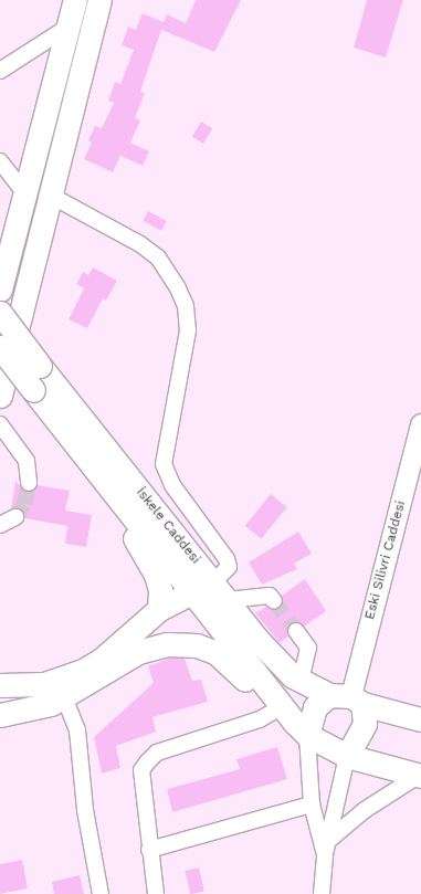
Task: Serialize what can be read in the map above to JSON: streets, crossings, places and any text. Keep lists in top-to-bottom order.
{
  "streets": {
    "highway": ["İskele Caddesi"],
    "main road": ["Eski Silivri Caddesi"]
  },
  "crossings": [
    ["İskele Caddesi", "Eski Silivri Caddesi"]
  ]
}
